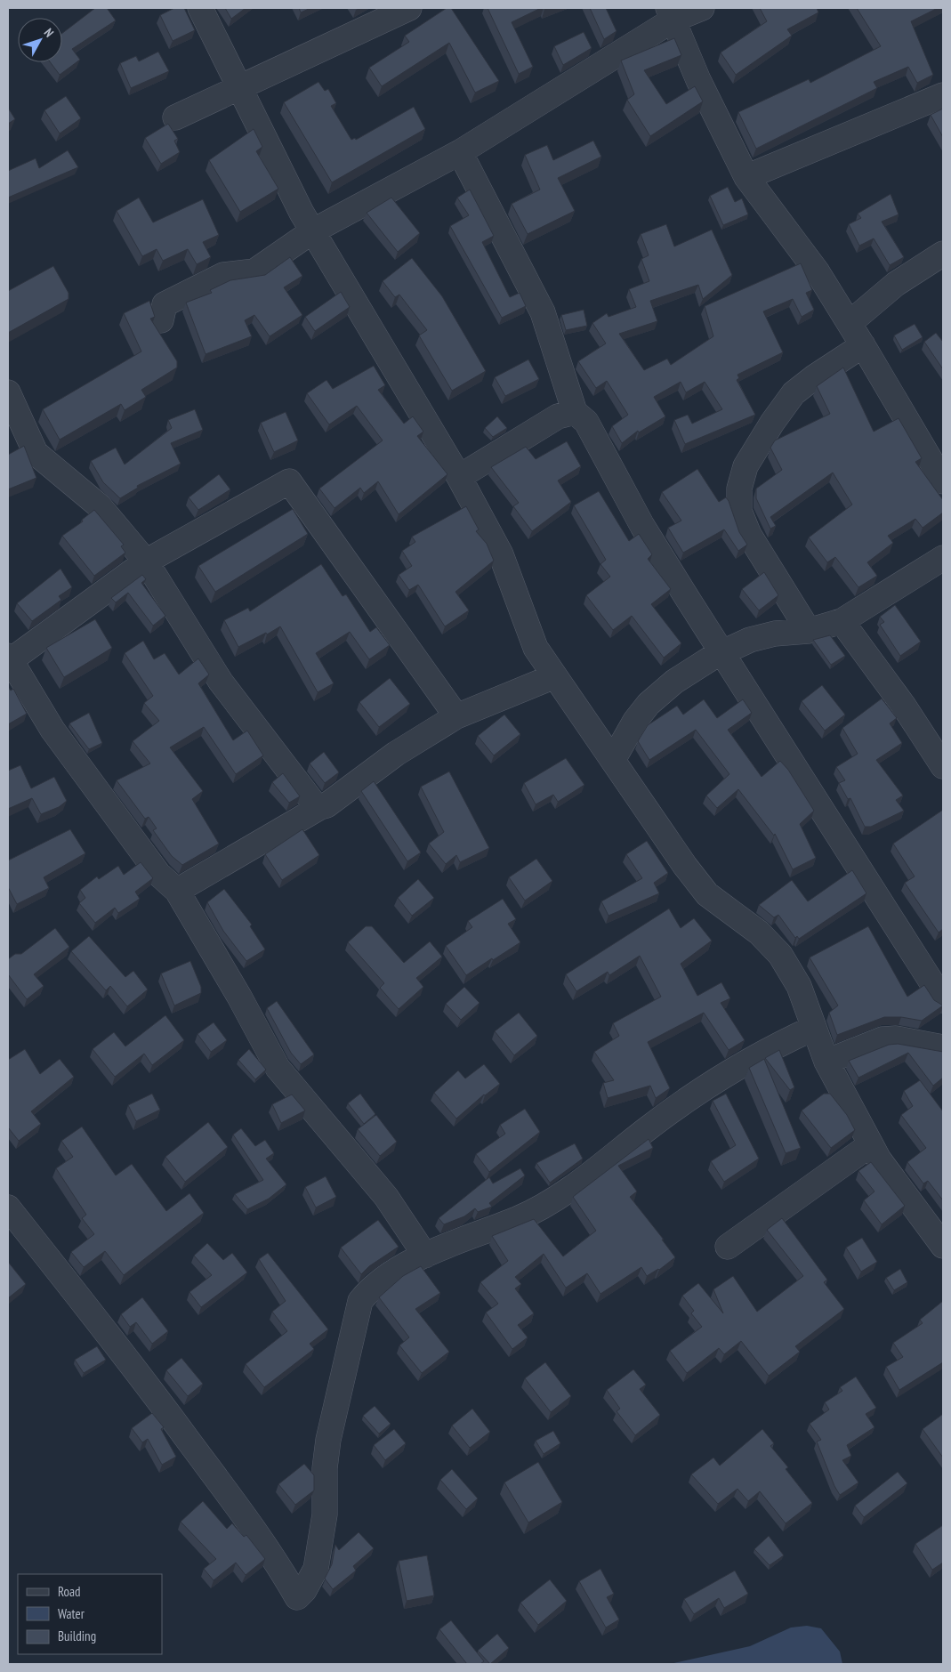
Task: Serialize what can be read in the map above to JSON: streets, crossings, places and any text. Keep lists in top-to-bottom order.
{
  "legend": ["Road", "Water", "Building"],
  "north": "top right"
}
